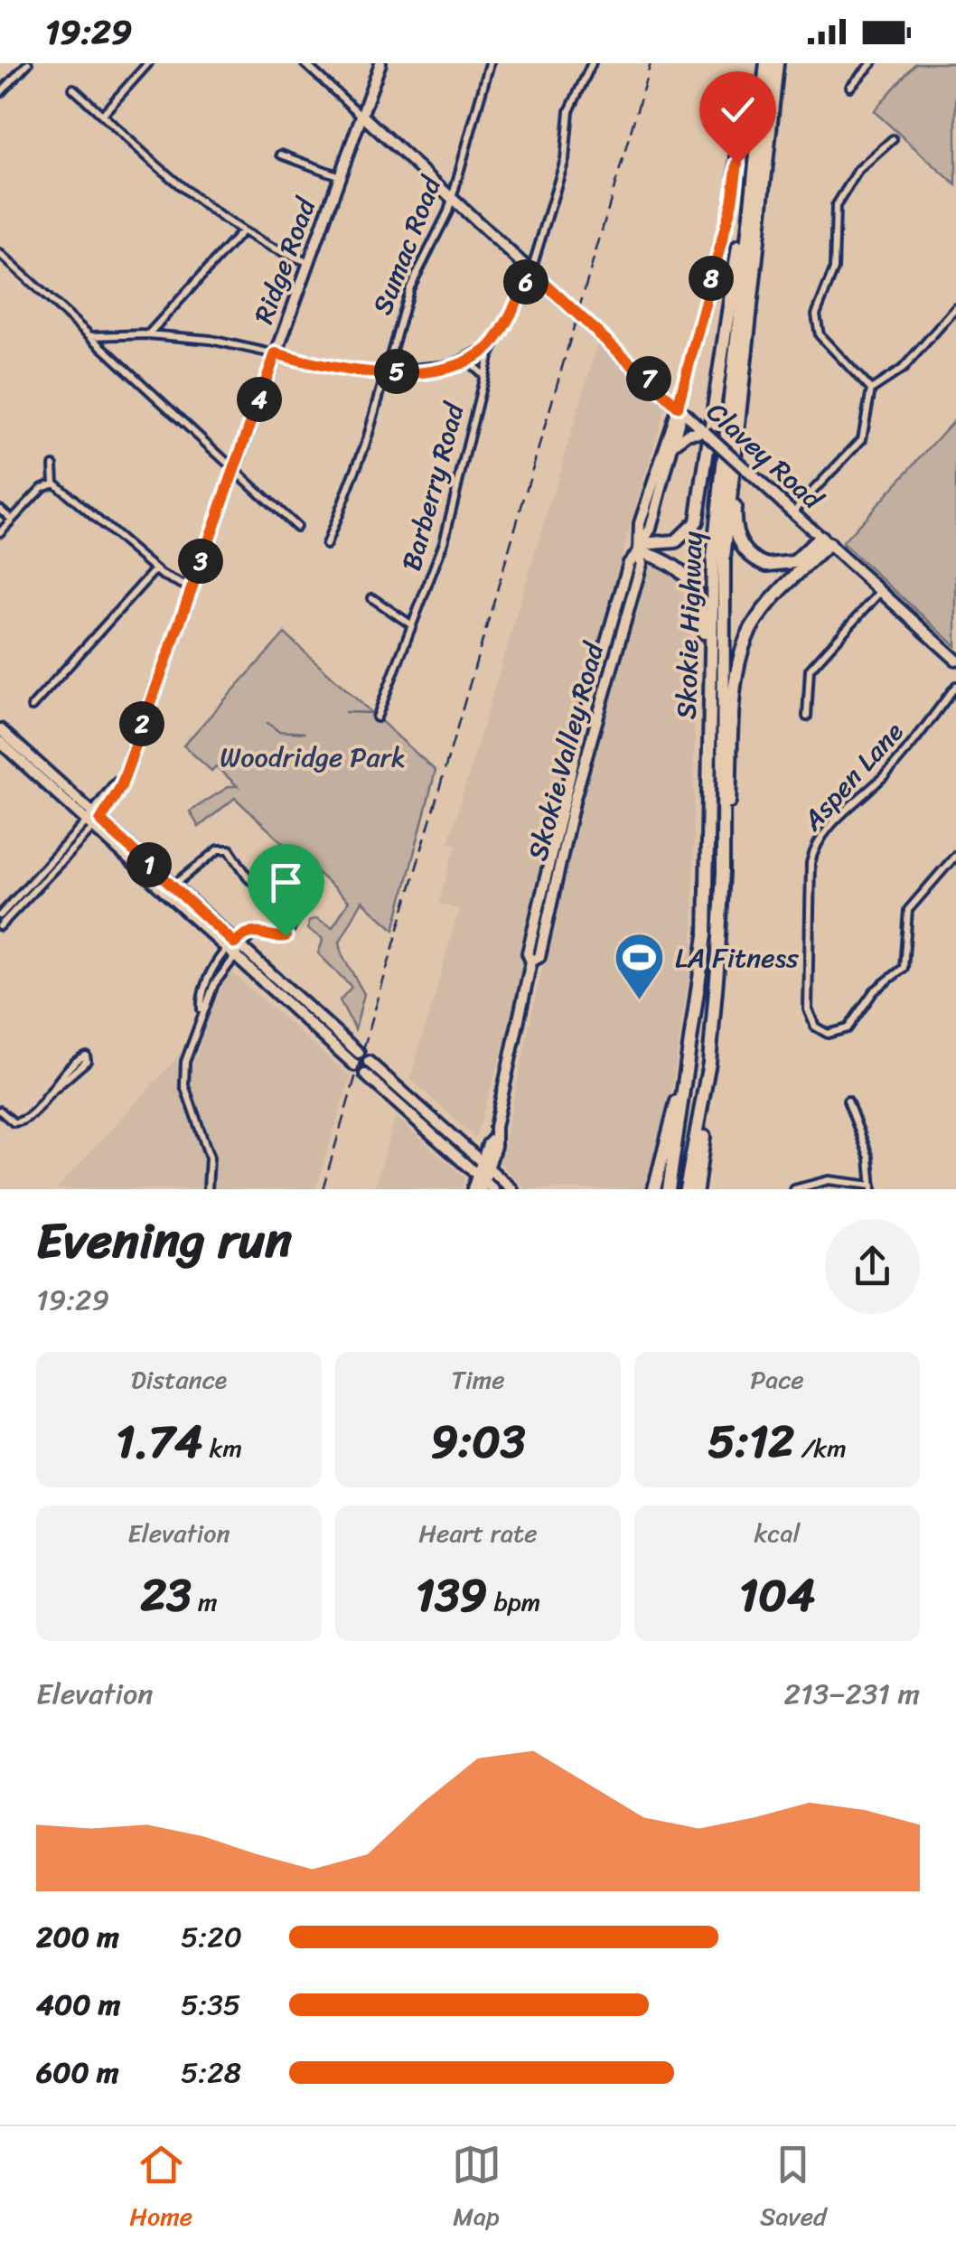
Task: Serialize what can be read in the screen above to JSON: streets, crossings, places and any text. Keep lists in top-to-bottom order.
{
  "streets": {
    "highway": ["Skokie Highway"],
    "main road": ["Ridge Road", "Clavey Road", "Skokie Valley Road"],
    "street": ["Sumac Road", "Barberry Road", "Aspen Lane"]
  },
  "crossings": [
    ["Sumac Road", "Clavey Road"],
    ["Ridge Road", "Clavey Road"],
    ["Clavey Road", "Barberry Road"],
    ["Clavey Road", "Skokie Valley Road"]
  ],
  "parks": ["Woodridge Park"],
  "places": {
    "sports": ["LA Fitness"]
  },
  "page": {
    "status": "19:29",
    "pins": [
      "8",
      "6",
      "5",
      "7",
      "4",
      "3",
      "2",
      "1"
    ],
    "heading": ["Evening run", "19:29"],
    "stats": [
      ["Distance", "1.74 km"],
      ["Time", "9:03"],
      ["Pace", "5:12 /km"],
      ["Elevation", "23 m"],
      ["Heart rate", "139 bpm"],
      ["kcal", "104"]
    ],
    "chart": ["Elevation", "213–231 m"],
    "list": [
      {
        "name": "200 m",
        "note": "5:20"
      },
      {
        "name": "400 m",
        "note": "5:35"
      },
      {
        "name": "600 m",
        "note": "5:28"
      }
    ],
    "tabs": ["Home", "Map", "Saved"]
  }
}
